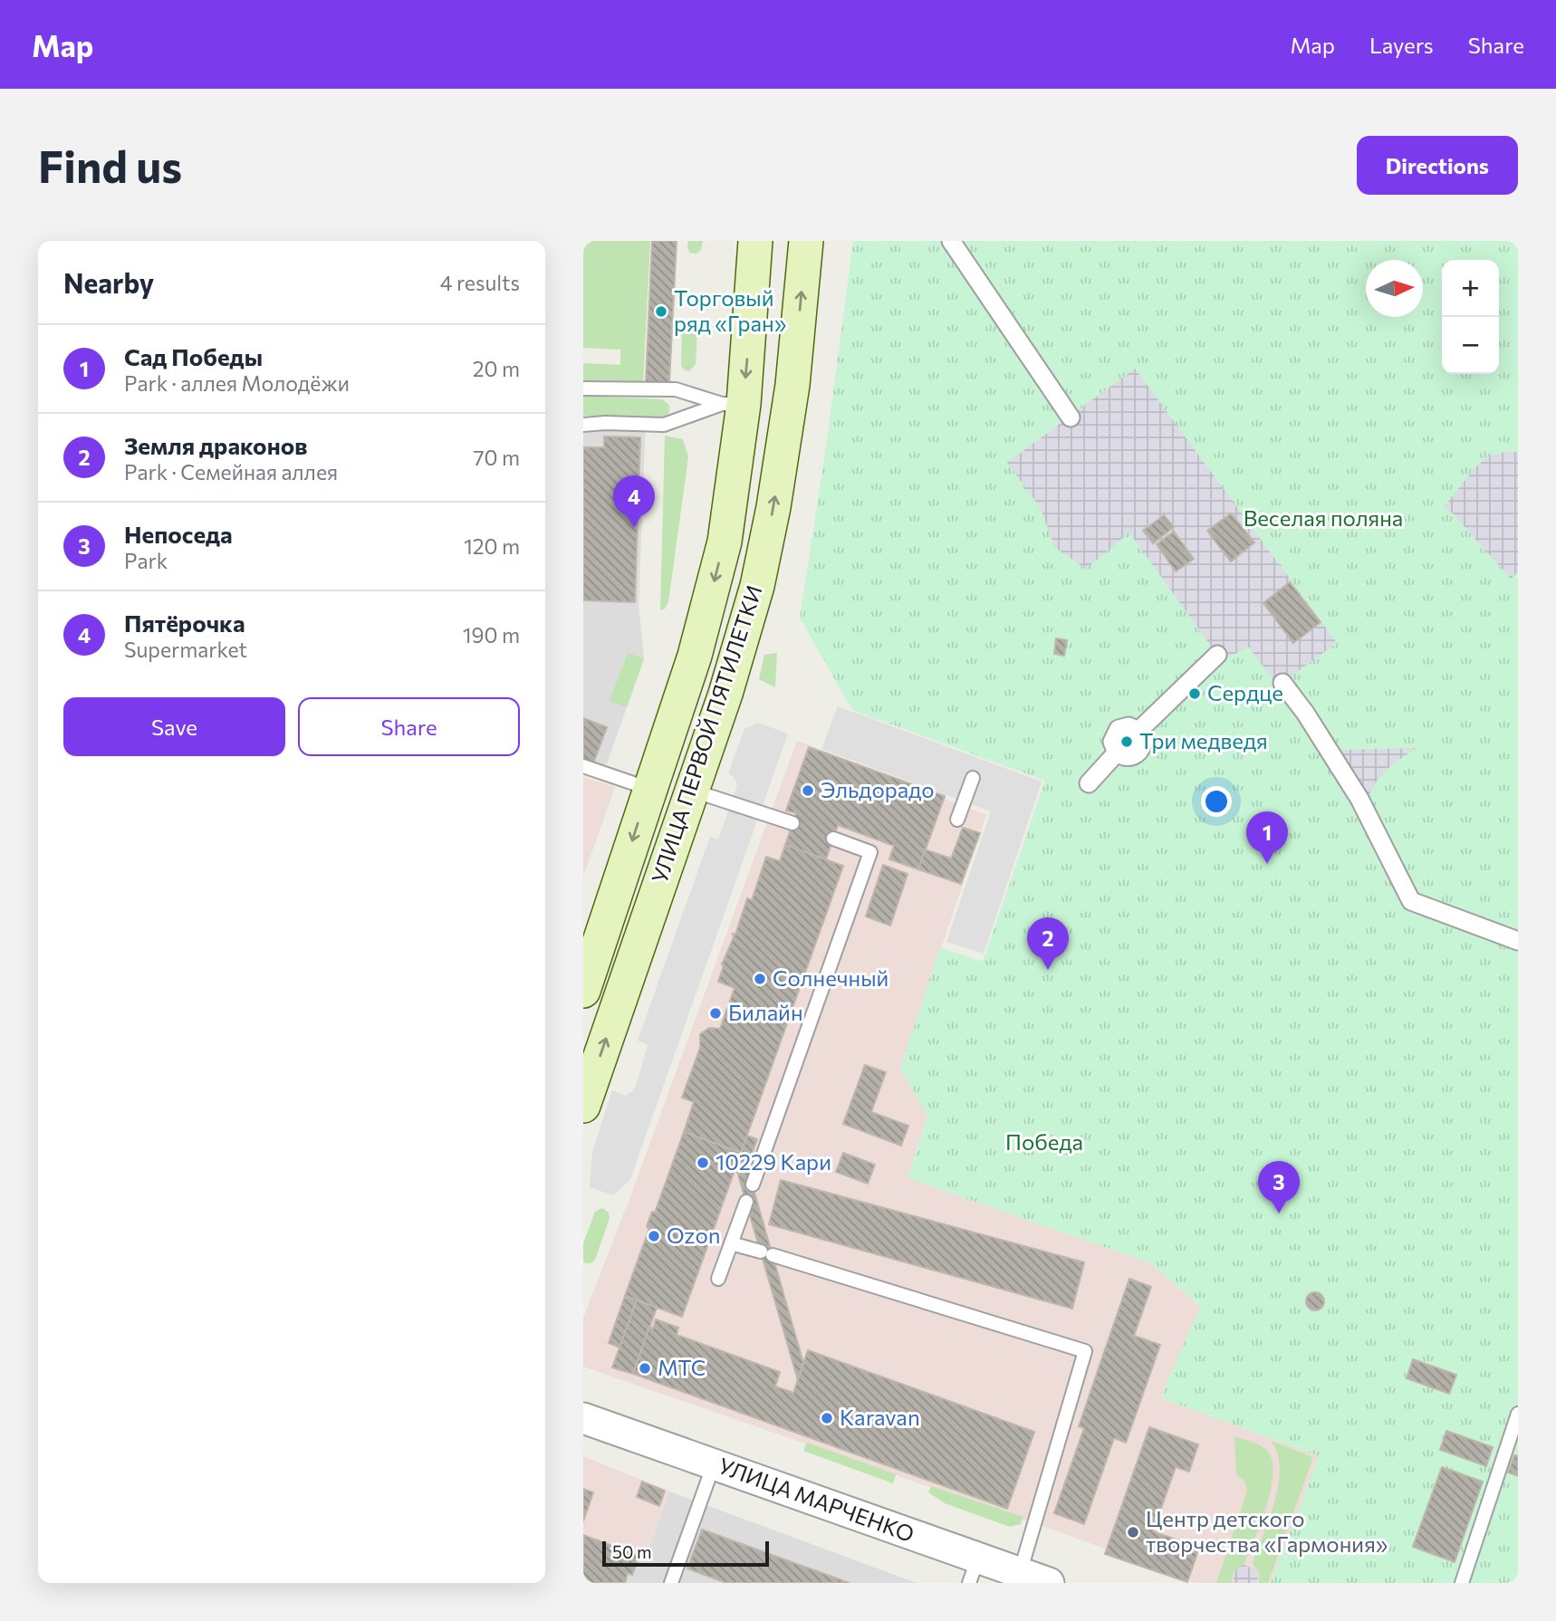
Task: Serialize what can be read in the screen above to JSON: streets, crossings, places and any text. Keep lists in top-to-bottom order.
{
  "streets": {
    "main road": ["УЛИЦА ПЕРВОЙ ПЯТИЛЕТКИ"],
    "street": ["УЛИЦА МАРЧЕНКО"]
  },
  "parks": ["Веселая поляна", "Победа"],
  "places": [
    "Торговый ряд «Гран»",
    "Сердце",
    "Три медведя",
    "Эльдорадо",
    "Солнечный",
    "Билайн",
    "10229 Кари",
    "Ozon",
    "МТС",
    "Karavan",
    "Центр детского творчества «Гармония»"
  ],
  "scale_bar": "50 m",
  "north": "right",
  "page": {
    "header": "Map",
    "nav": ["Map", "Layers", "Share"],
    "buttons": [
      "Directions",
      ["Save", "Share"]
    ],
    "title": "Find us",
    "heading": ["Nearby", "4 results"],
    "map_buttons": ["+", "−"],
    "list": [
      {
        "mark": "1",
        "name": "Сад Победы",
        "note": "Park · аллея Молодёжи",
        "value": "20 m"
      },
      {
        "mark": "2",
        "name": "Земля драконов",
        "note": "Park · Семейная аллея",
        "value": "70 m"
      },
      {
        "mark": "3",
        "name": "Непоседа",
        "note": "Park",
        "value": "120 m"
      },
      {
        "mark": "4",
        "name": "Пятёрочка",
        "note": "Supermarket",
        "value": "190 m"
      }
    ],
    "pins": [
      "4",
      "1",
      "2",
      "3"
    ],
    "scale": "50 m"
  }
}
